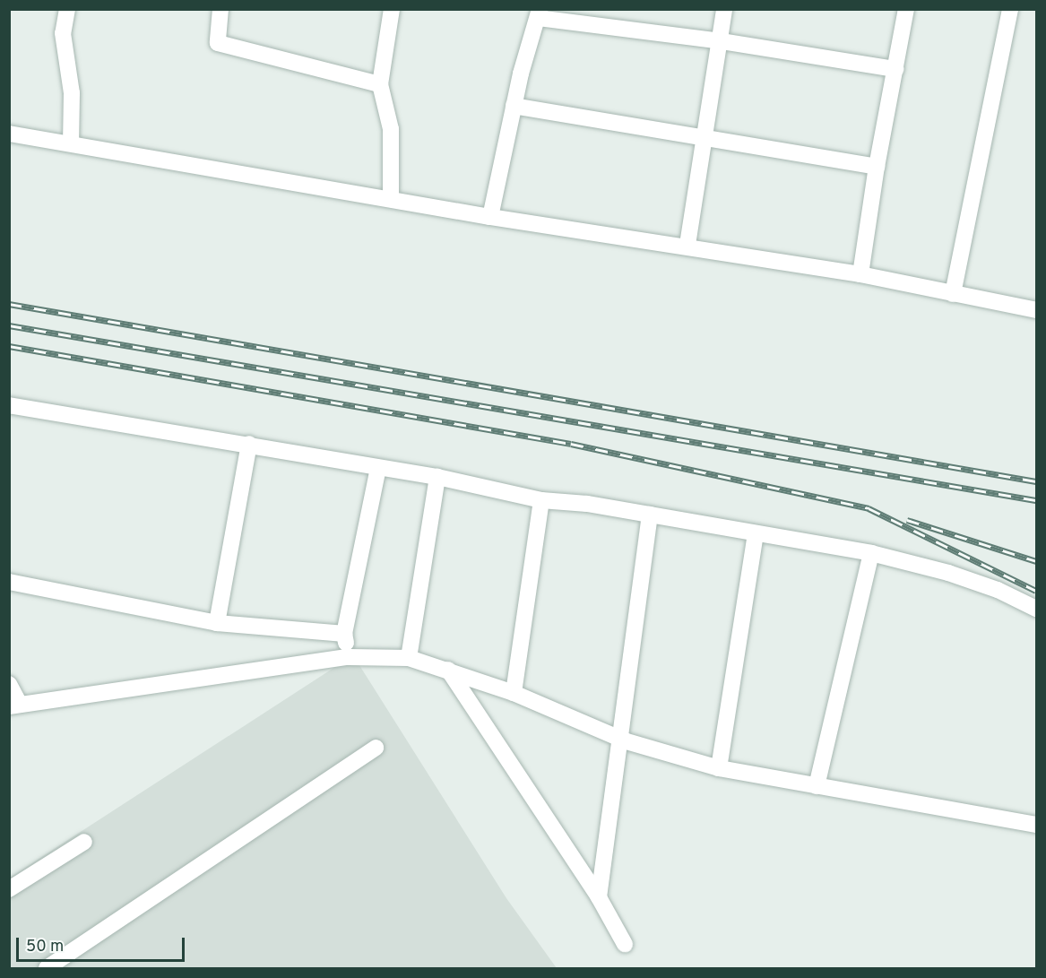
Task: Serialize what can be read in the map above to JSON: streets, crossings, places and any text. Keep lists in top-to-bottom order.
{
  "scale_bar": "50 m"
}
